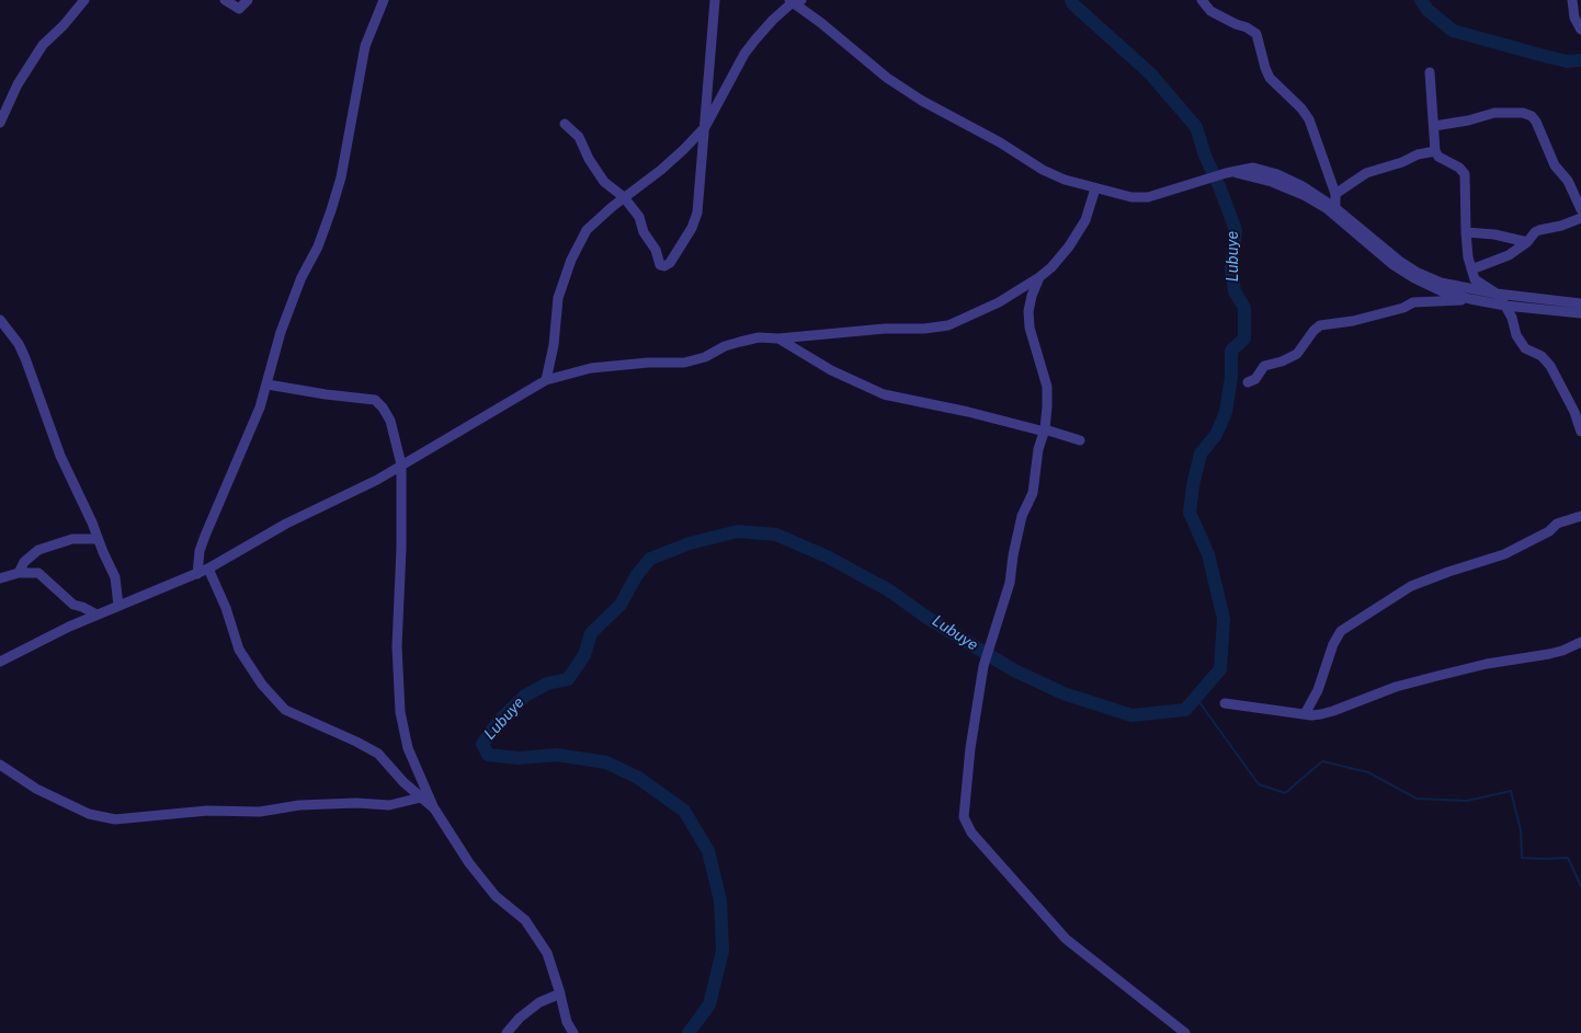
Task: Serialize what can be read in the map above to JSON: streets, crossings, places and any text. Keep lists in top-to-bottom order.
{
  "water": ["Lubuye"]
}
